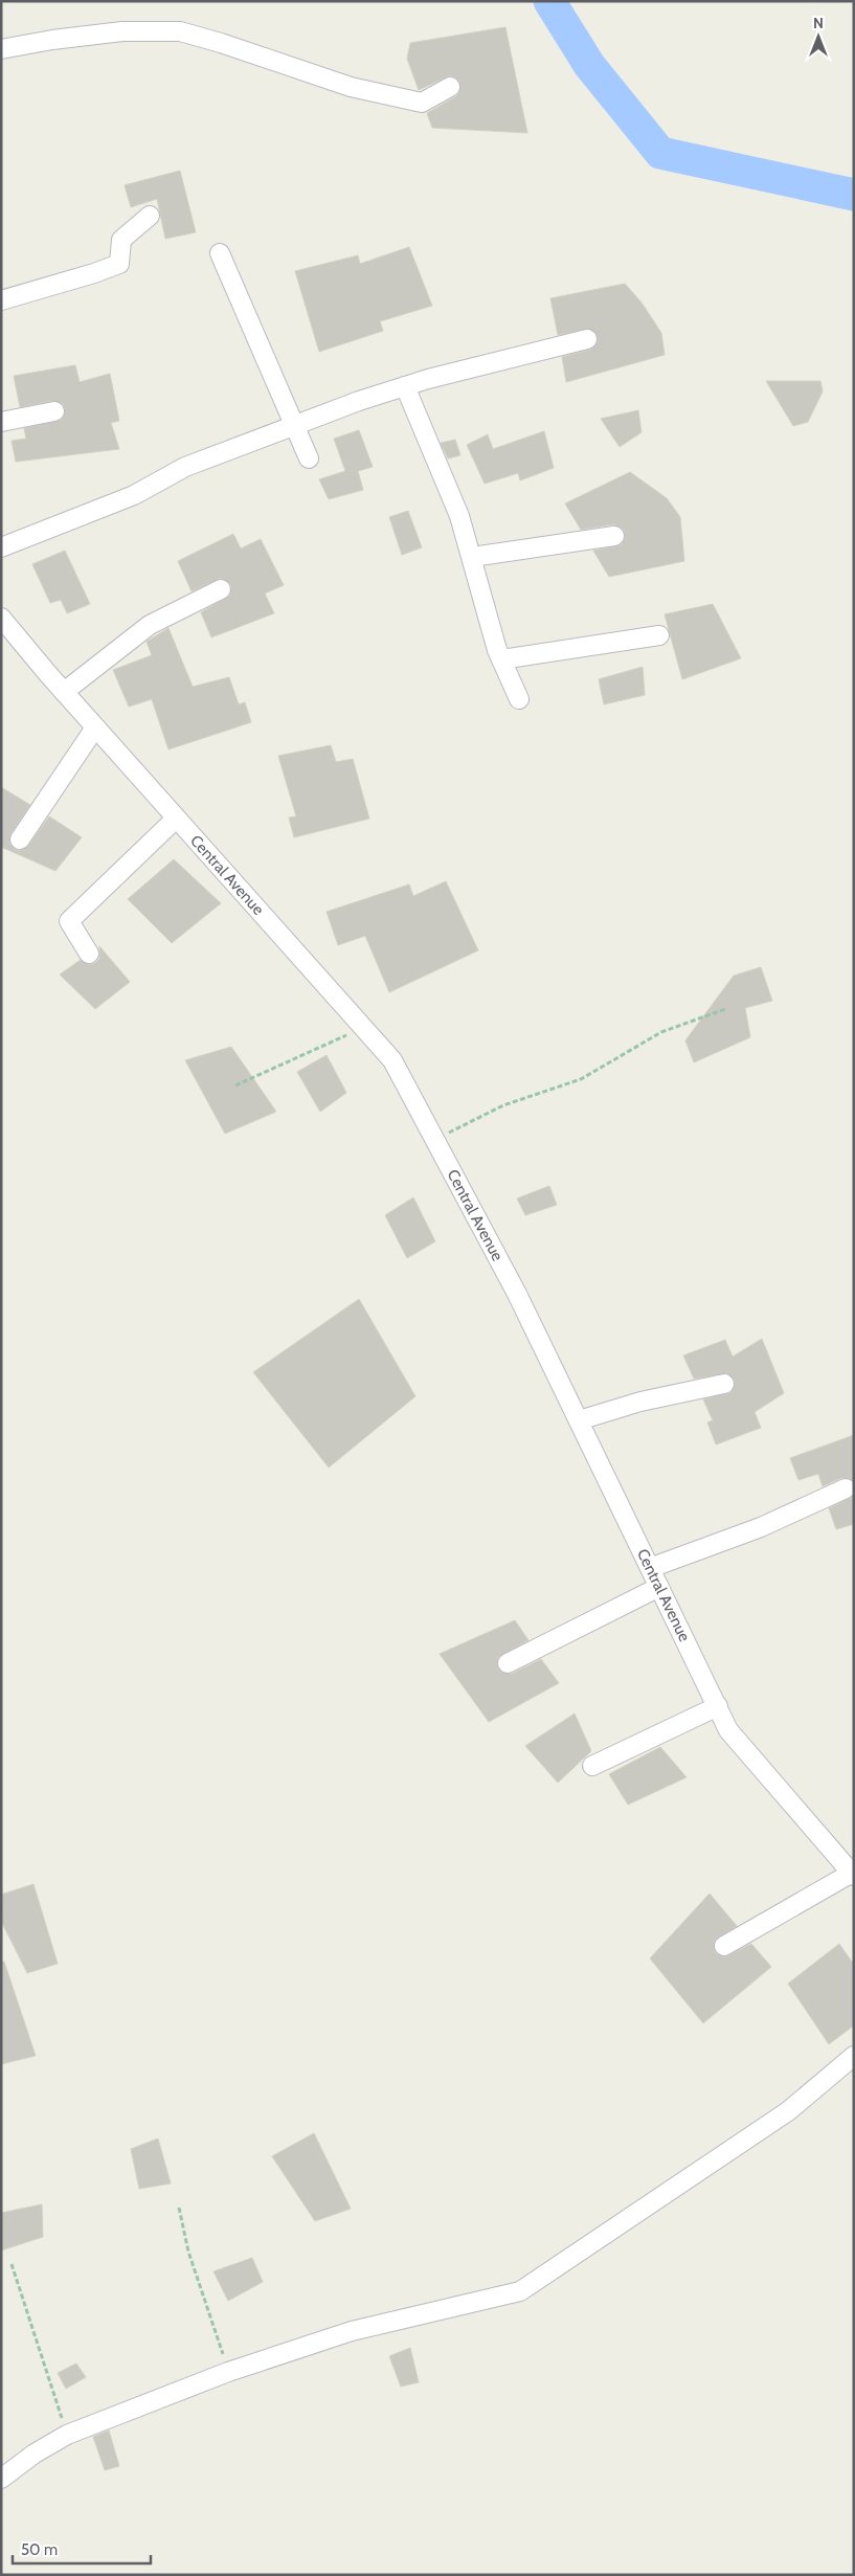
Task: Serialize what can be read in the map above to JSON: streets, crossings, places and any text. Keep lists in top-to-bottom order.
{
  "streets": {
    "street": ["Central Avenue"]
  },
  "scale_bar": "50 m",
  "north": "top"
}
